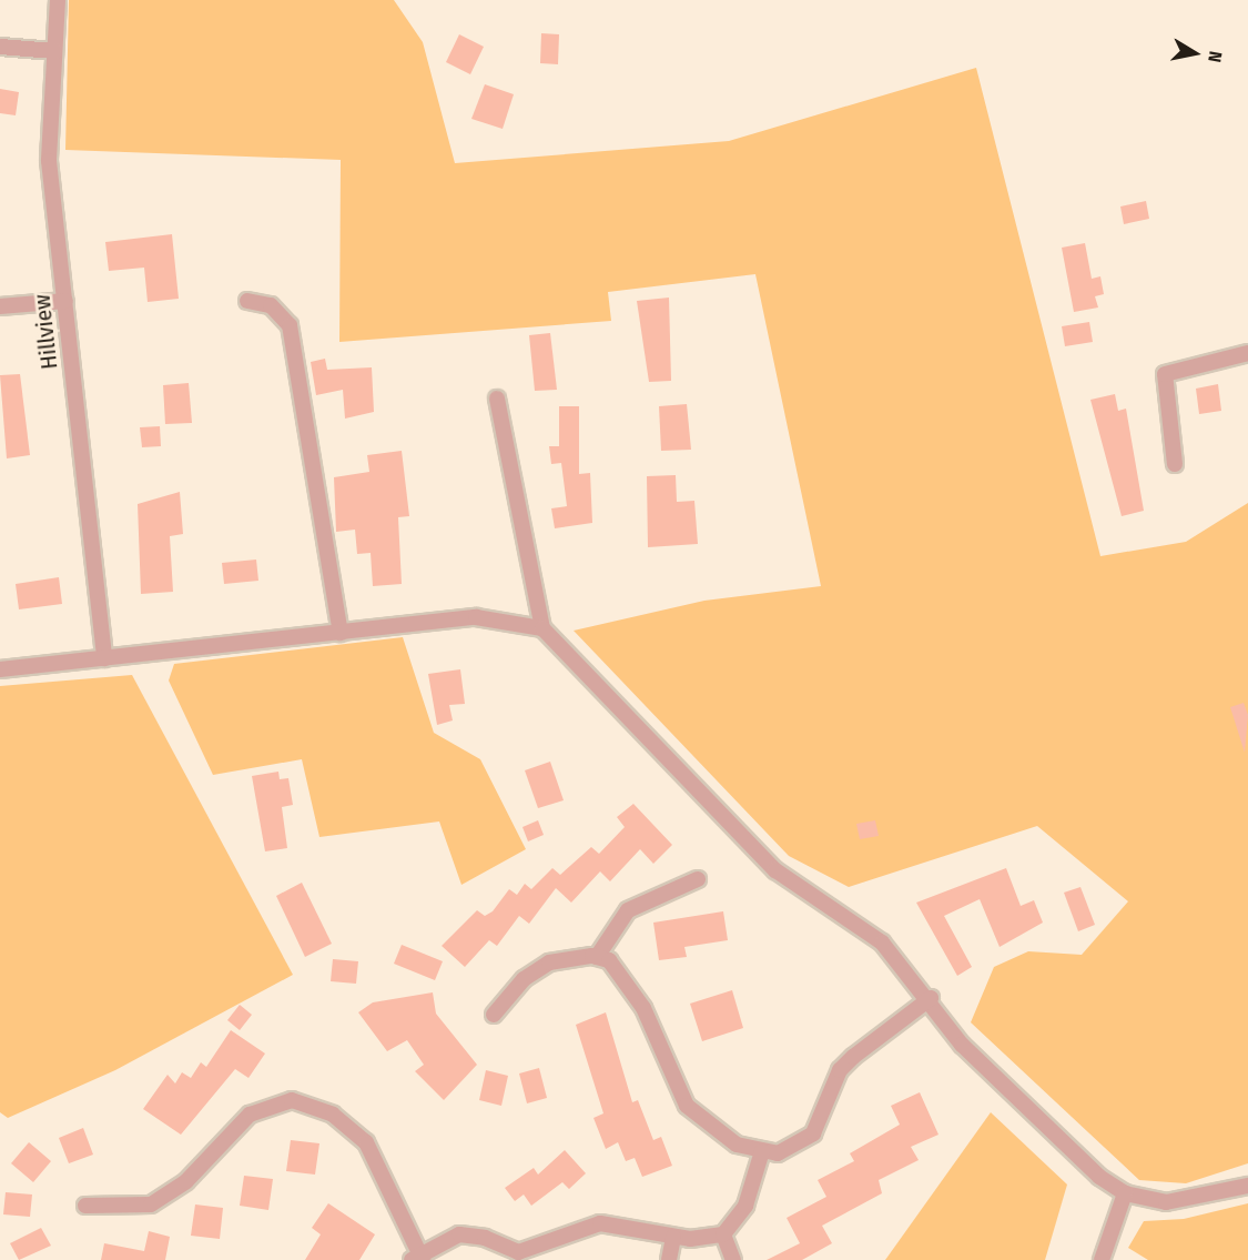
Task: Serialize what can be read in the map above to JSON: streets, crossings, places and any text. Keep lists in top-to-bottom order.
{
  "streets": {
    "street": ["Hillview"]
  },
  "north": "right"
}
